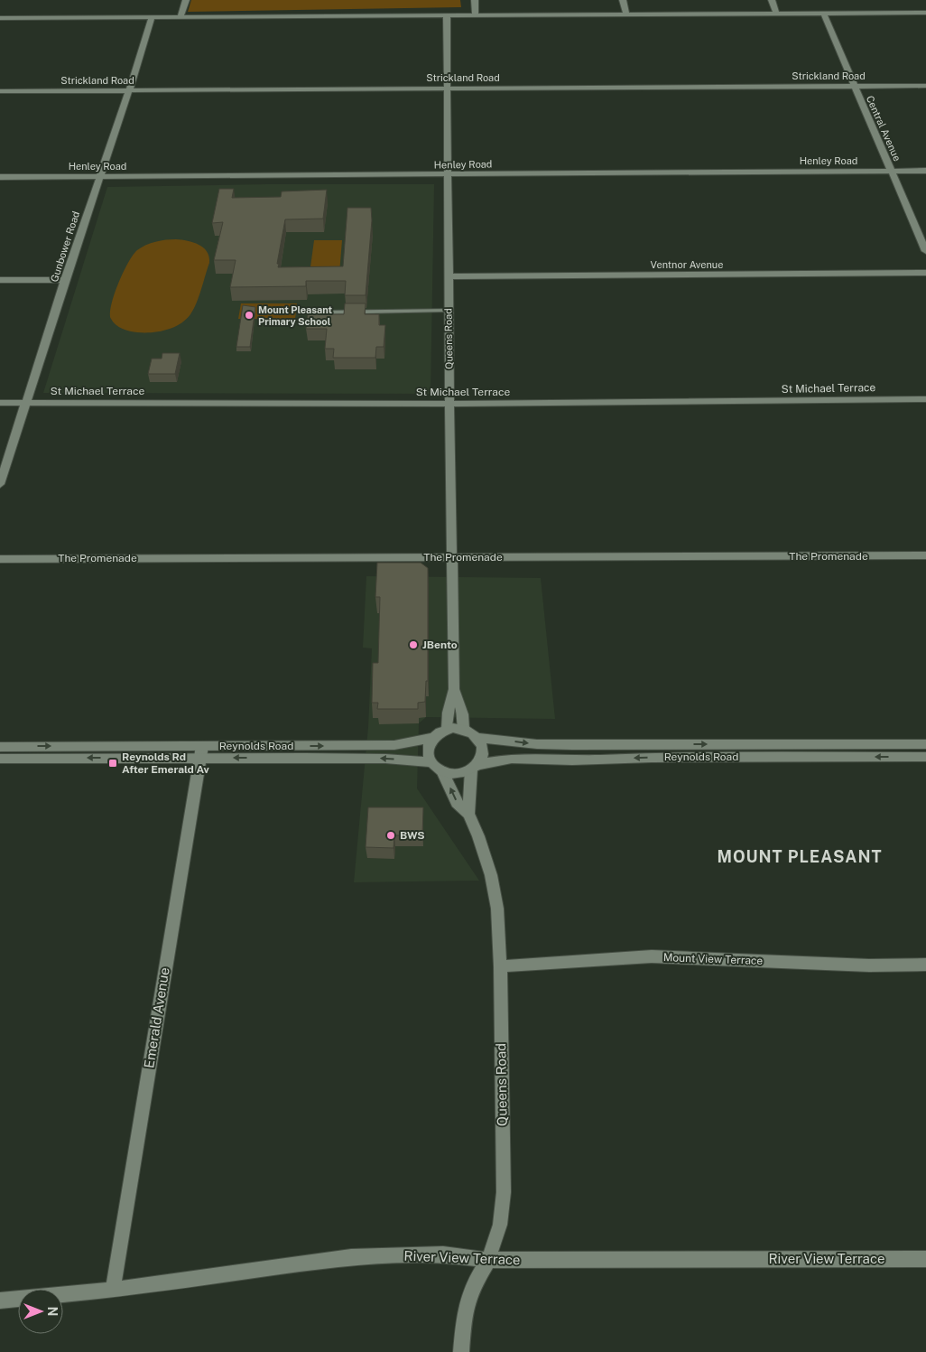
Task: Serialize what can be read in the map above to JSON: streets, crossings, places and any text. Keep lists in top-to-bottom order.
{
  "streets": {
    "street": [
      "Strickland Road",
      "Central Avenue",
      "Henley Road",
      "Gunbower Road",
      "Ventnor Avenue",
      "Queens Road",
      "St Michael Terrace",
      "The Promenade",
      "Reynolds Road",
      "Mount View Terrace",
      "Emerald Avenue",
      "River View Terrace"
    ]
  },
  "crossings": [
    ["Strickland Road", "Central Avenue"],
    ["Strickland Road", "Gunbower Road"],
    ["Strickland Road", "Queens Road"],
    ["Central Avenue", "Henley Road"],
    ["Henley Road", "Gunbower Road"],
    ["Henley Road", "Queens Road"],
    ["Gunbower Road", "St Michael Terrace"],
    ["Ventnor Avenue", "Queens Road"],
    ["Queens Road", "St Michael Terrace"],
    ["Queens Road", "The Promenade"],
    ["Queens Road", "Reynolds Road"],
    ["Queens Road", "Mount View Terrace"],
    ["Queens Road", "River View Terrace"],
    ["Reynolds Road", "Emerald Avenue"],
    ["Emerald Avenue", "River View Terrace"]
  ],
  "districts": ["MOUNT PLEASANT"],
  "places": {
    "other": ["Mount Pleasant Primary School", "JBento", "BWS"],
    "transit": ["Reynolds Rd After Emerald Av"]
  },
  "north": "right"
}
